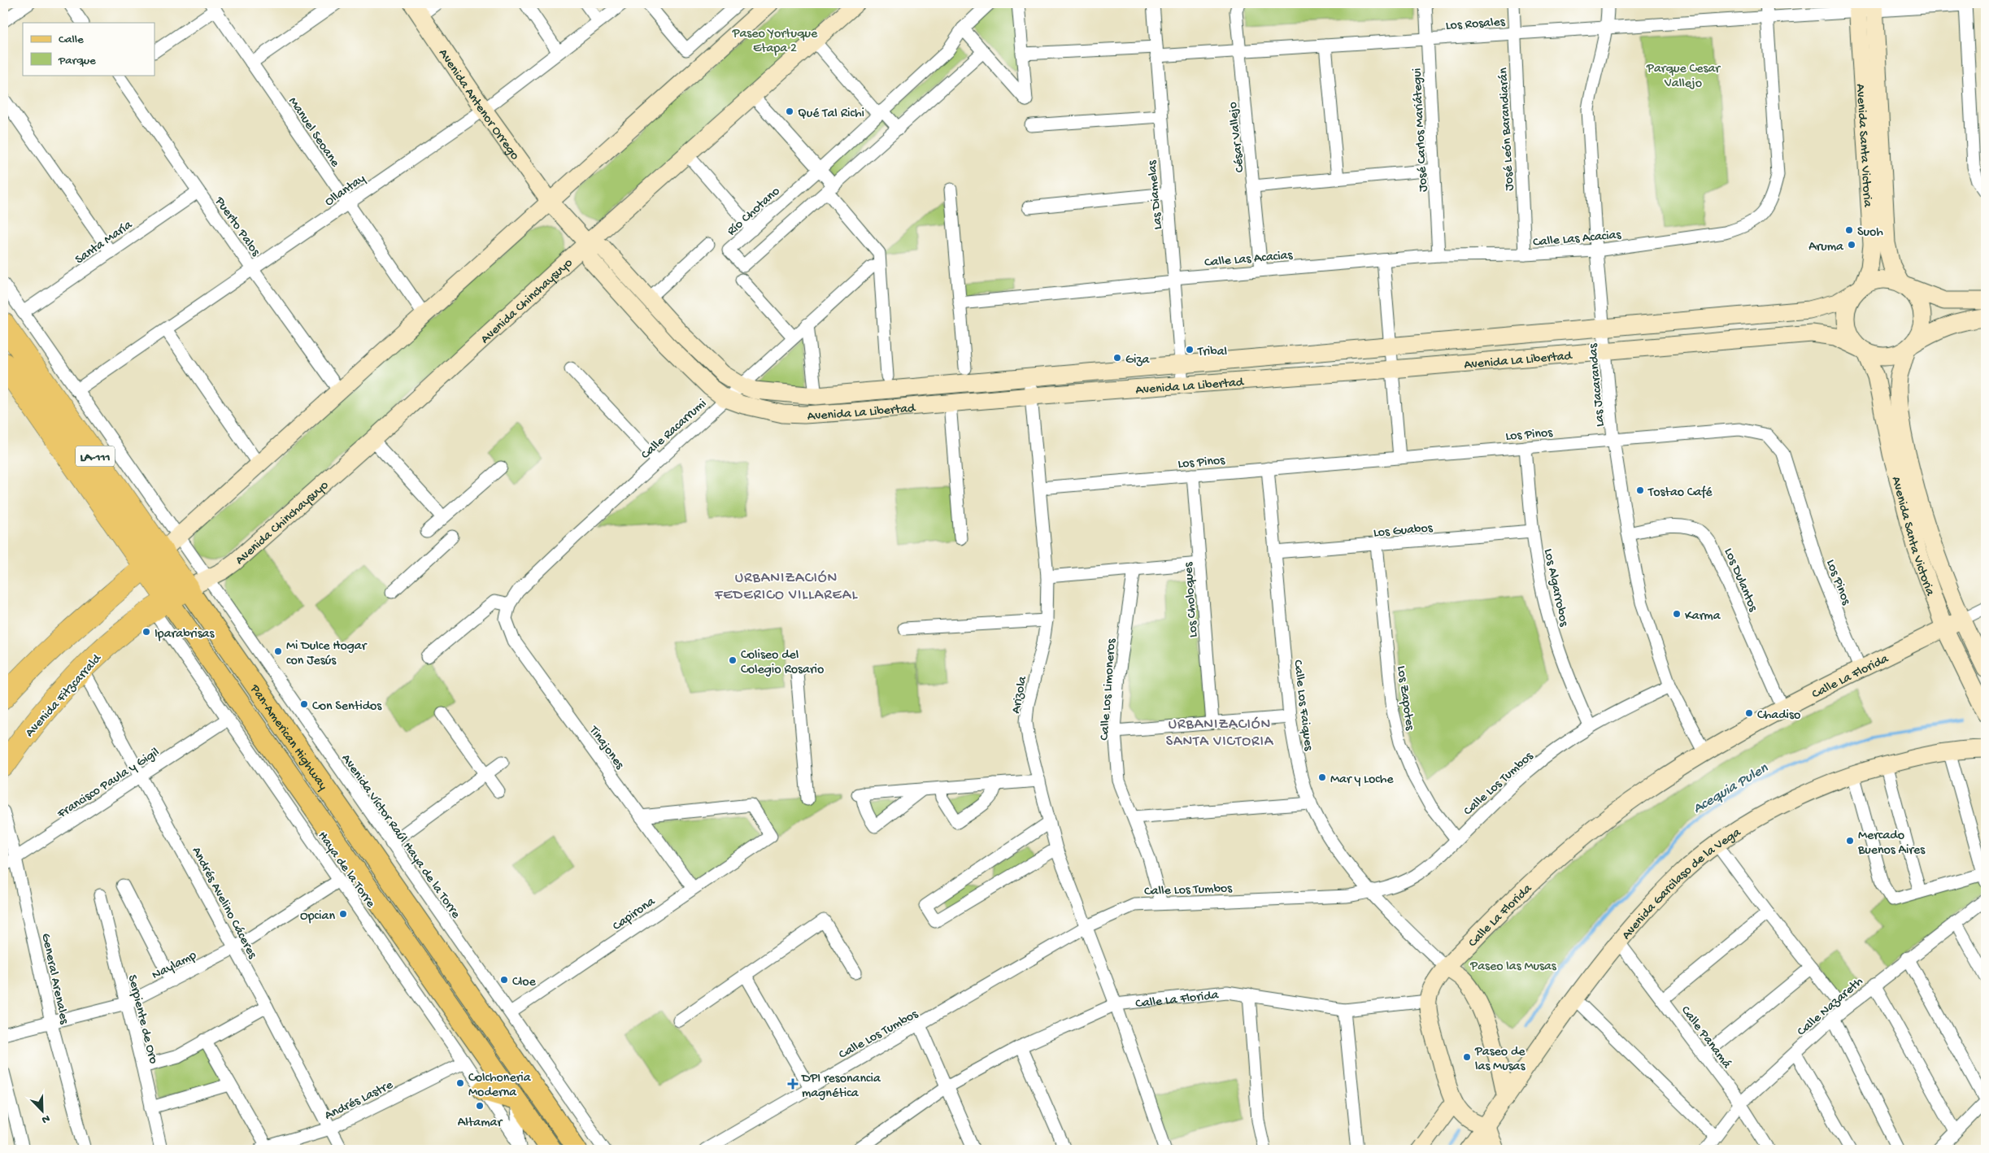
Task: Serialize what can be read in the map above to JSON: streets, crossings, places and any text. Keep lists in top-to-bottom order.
{
  "streets": {
    "highway": ["LA-111", "Avenida Fitzcarrald", "Pan-American Highway"],
    "main road": [
      "Avenida Antenor Orrego",
      "Avenida Santa Victoria",
      "Avenida Chinchaysuyo",
      "Avenida La Libertad",
      "Calle La Florida",
      "Avenida Garcilaso de la Vega"
    ],
    "street": [
      "Los Rosales",
      "José León Barandiarán",
      "José Carlos Mariátegui",
      "Manuel Seoane",
      "César Vallejo",
      "Ollantay",
      "Las Diamelas",
      "Río Chotano",
      "Puerto Palos",
      "Calle Las Acacias",
      "Santa María",
      "Las Jacarandas",
      "Calle Racarrumi",
      "Los Pinos",
      "Los Guabos",
      "Los Dulantos",
      "Los Algarrobos",
      "Los Choloques",
      "Calle Los Limoneros",
      "Arizola",
      "Los Zapotes",
      "Calle Los Faiques",
      "Tinajones",
      "Francisco Paula y Gigil",
      "Calle Los Tumbos",
      "Avenida Víctor Raúl Haya de la Torre",
      "Haya de la Torre",
      "Andrés Avelino Cáceres",
      "Capirona",
      "Naylamp",
      "General Arenales",
      "Calle Nazareth",
      "Serpiente de Oro",
      "Calle Panamá",
      "Andrés Lastre"
    ]
  },
  "crossings": [
    ["Los Rosales", "José León Barandiarán"],
    ["Los Rosales", "José Carlos Mariátegui"],
    ["Los Rosales", "César Vallejo"],
    ["Los Rosales", "Avenida Santa Victoria"],
    ["Los Rosales", "Las Diamelas"],
    ["Los Rosales", "Calle Las Acacias"],
    ["Los Rosales", "Las Jacarandas"],
    ["Avenida Antenor Orrego", "Ollantay"],
    ["Avenida Antenor Orrego", "Avenida La Libertad"],
    ["José León Barandiarán", "Calle Las Acacias"],
    ["José Carlos Mariátegui", "Calle Las Acacias"],
    ["Manuel Seoane", "Ollantay"],
    ["César Vallejo", "Calle Las Acacias"],
    ["Avenida Santa Victoria", "Avenida La Libertad"],
    ["Avenida Santa Victoria", "Calle La Florida"],
    ["Ollantay", "Puerto Palos"],
    ["Ollantay", "Avenida Víctor Raúl Haya de la Torre"],
    ["Las Diamelas", "Calle Las Acacias"],
    ["Las Diamelas", "Avenida La Libertad"],
    ["Puerto Palos", "Santa María"],
    ["Calle Las Acacias", "Las Jacarandas"],
    ["Santa María", "Avenida Víctor Raúl Haya de la Torre"],
    ["Avenida Chinchaysuyo", "Avenida La Libertad"],
    ["Avenida Chinchaysuyo", "Avenida Fitzcarrald"],
    ["Avenida Chinchaysuyo", "Pan-American Highway"],
    ["Avenida Chinchaysuyo", "Avenida Víctor Raúl Haya de la Torre"],
    ["Avenida La Libertad", "Las Jacarandas"],
    ["Avenida La Libertad", "Calle Racarrumi"],
    ["Avenida La Libertad", "Arizola"],
    ["Las Jacarandas", "Los Pinos"],
    ["Las Jacarandas", "Los Dulantos"],
    ["Las Jacarandas", "Calle La Florida"],
    ["Las Jacarandas", "Calle Los Tumbos"],
    ["Calle Racarrumi", "Tinajones"],
    ["Los Pinos", "Los Algarrobos"],
    ["Los Pinos", "Los Choloques"],
    ["Los Pinos", "Calle La Florida"],
    ["Los Pinos", "Arizola"],
    ["Los Pinos", "Calle Los Faiques"],
    ["Los Guabos", "Los Algarrobos"],
    ["Los Guabos", "Los Zapotes"],
    ["Los Guabos", "Calle Los Faiques"],
    ["Los Dulantos", "Calle La Florida"],
    ["Los Algarrobos", "Calle Los Tumbos"],
    ["Calle La Florida", "Arizola"],
    ["Calle La Florida", "Calle Los Faiques"],
    ["Calle Los Limoneros", "Calle Los Tumbos"],
    ["Avenida Fitzcarrald", "Pan-American Highway"],
    ["Avenida Fitzcarrald", "Haya de la Torre"],
    ["Avenida Fitzcarrald", "Andrés Avelino Cáceres"],
    ["Arizola", "Calle Los Tumbos"],
    ["Los Zapotes", "Calle Los Tumbos"],
    ["Calle Los Faiques", "Calle Los Tumbos"],
    ["Pan-American Highway", "Haya de la Torre"],
    ["Tinajones", "Capirona"],
    ["Francisco Paula y Gigil", "Haya de la Torre"],
    ["Francisco Paula y Gigil", "Andrés Avelino Cáceres"],
    ["Francisco Paula y Gigil", "General Arenales"],
    ["Avenida Víctor Raúl Haya de la Torre", "Capirona"],
    ["Haya de la Torre", "Naylamp"],
    ["Haya de la Torre", "Andrés Lastre"],
    ["Avenida Garcilaso de la Vega", "Calle Panamá"],
    ["Andrés Avelino Cáceres", "Naylamp"],
    ["Andrés Avelino Cáceres", "Andrés Lastre"],
    ["Naylamp", "General Arenales"],
    ["Naylamp", "Serpiente de Oro"],
    ["Calle Nazareth", "Calle Panamá"]
  ],
  "districts": ["URBANIZACIÓN FEDERICO VILLAREAL", "URBANIZACIÓN SANTA VICTORIA"],
  "water": ["Acequia Pulen"],
  "parks": ["Paseo Yortuque Etapa 2", "Parque Cesar Vallejo", "Paseo las Musas"],
  "places": {
    "other": [
      "Qué Tal Richi",
      "Suoh",
      "Aruma",
      "Tribal",
      "Giza",
      "Tostao Café",
      "Karma",
      "Iparabrisas",
      "Mi Dulce Hogar con Jesús",
      "Coliseo del Colegio Rosario",
      "Con Sentidos",
      "Chadiso",
      "Mar y Loche",
      "Mercado Buenos Aires",
      "Opcian",
      "Cloe",
      "Paseo de las Musas",
      "Colchoneria Moderna",
      "Altamar"
    ],
    "health": ["DPI resonancia magnética"]
  },
  "legend": ["Calle", "Parque"],
  "north": "bottom right"
}
